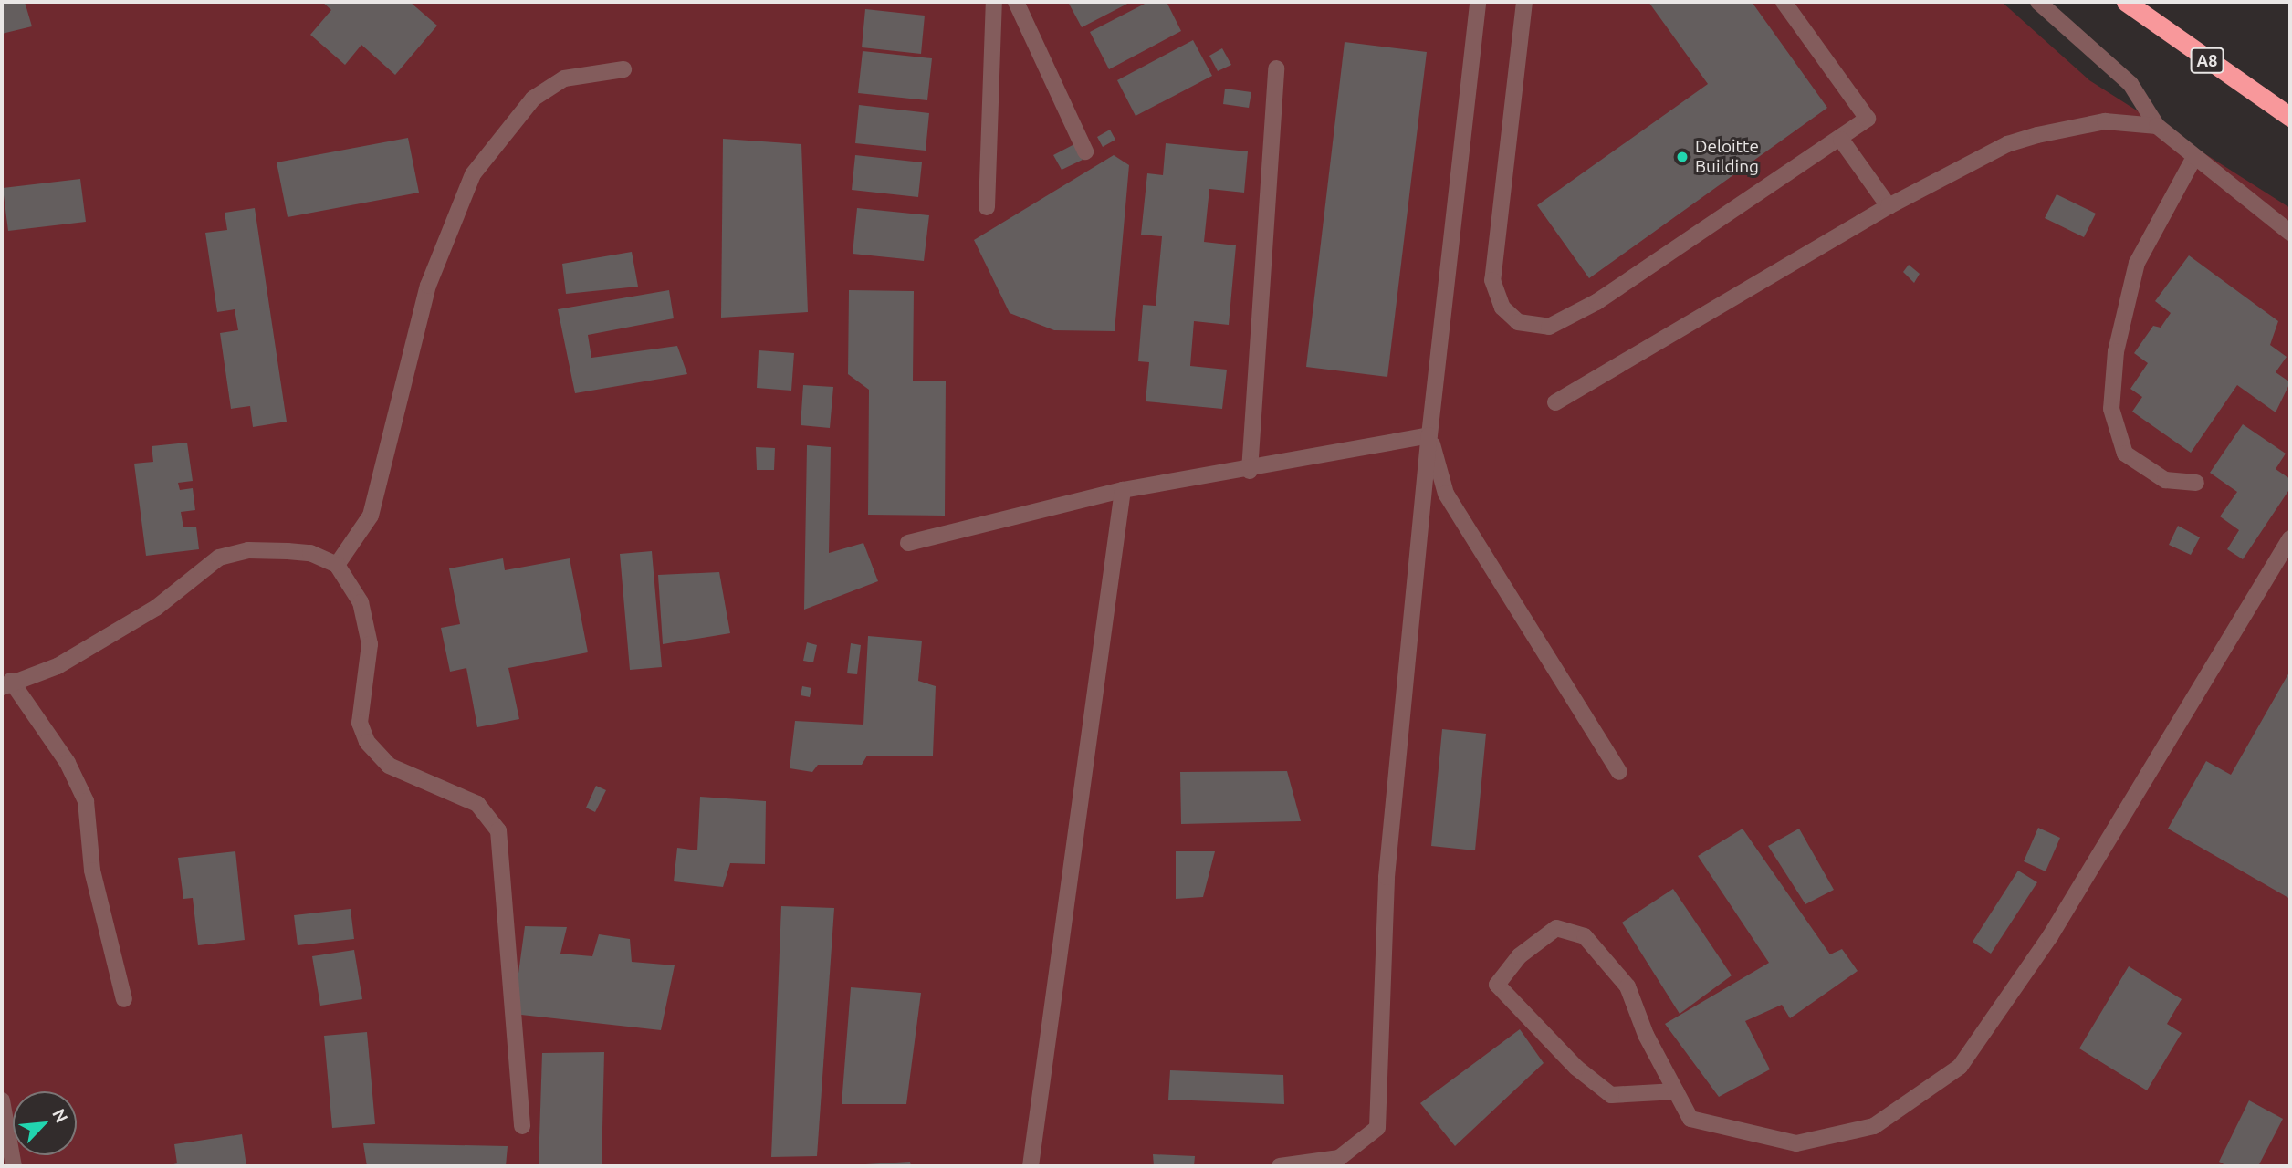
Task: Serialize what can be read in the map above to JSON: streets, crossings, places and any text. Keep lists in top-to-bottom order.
{
  "streets": {
    "highway": ["A8"]
  },
  "places": ["Deloitte Building"],
  "north": "top right"
}
